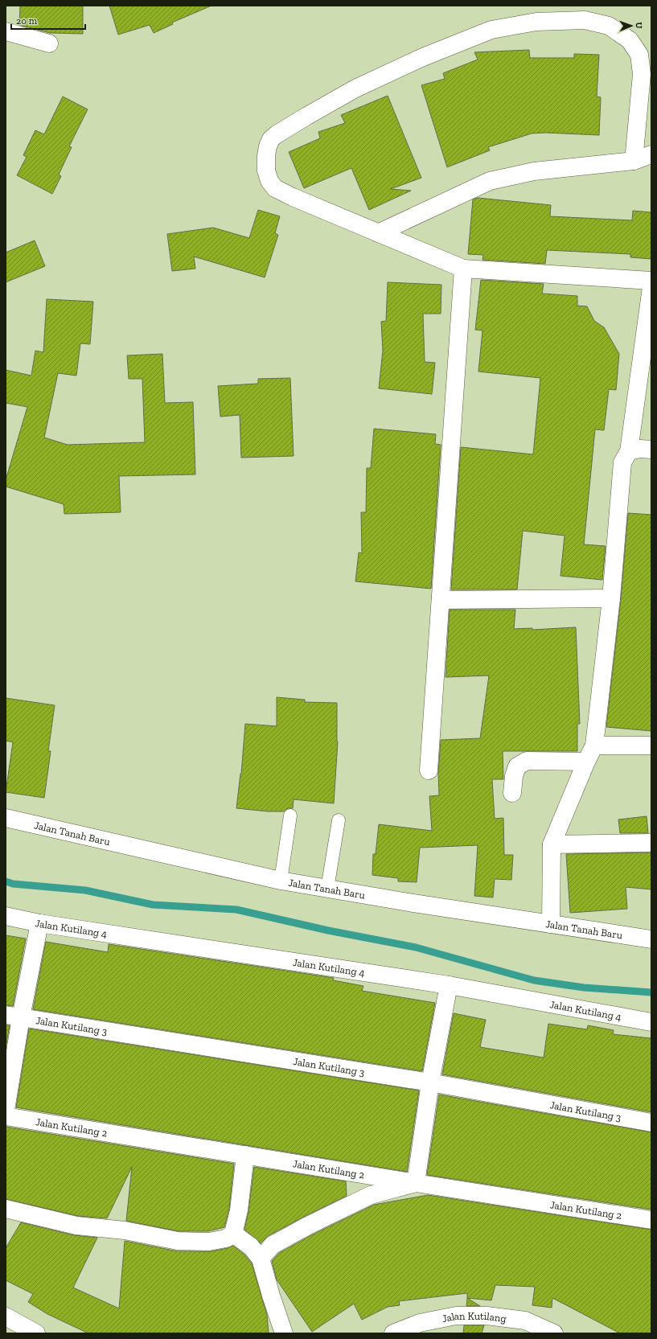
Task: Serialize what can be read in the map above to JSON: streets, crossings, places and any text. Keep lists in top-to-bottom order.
{
  "streets": {
    "street": [
      "Jalan Tanah Baru",
      "Jalan Kutilang 4",
      "Jalan Kutilang 3",
      "Jalan Kutilang 2",
      "Jalan Kutilang"
    ]
  },
  "scale_bar": "20 m",
  "north": "right"
}
